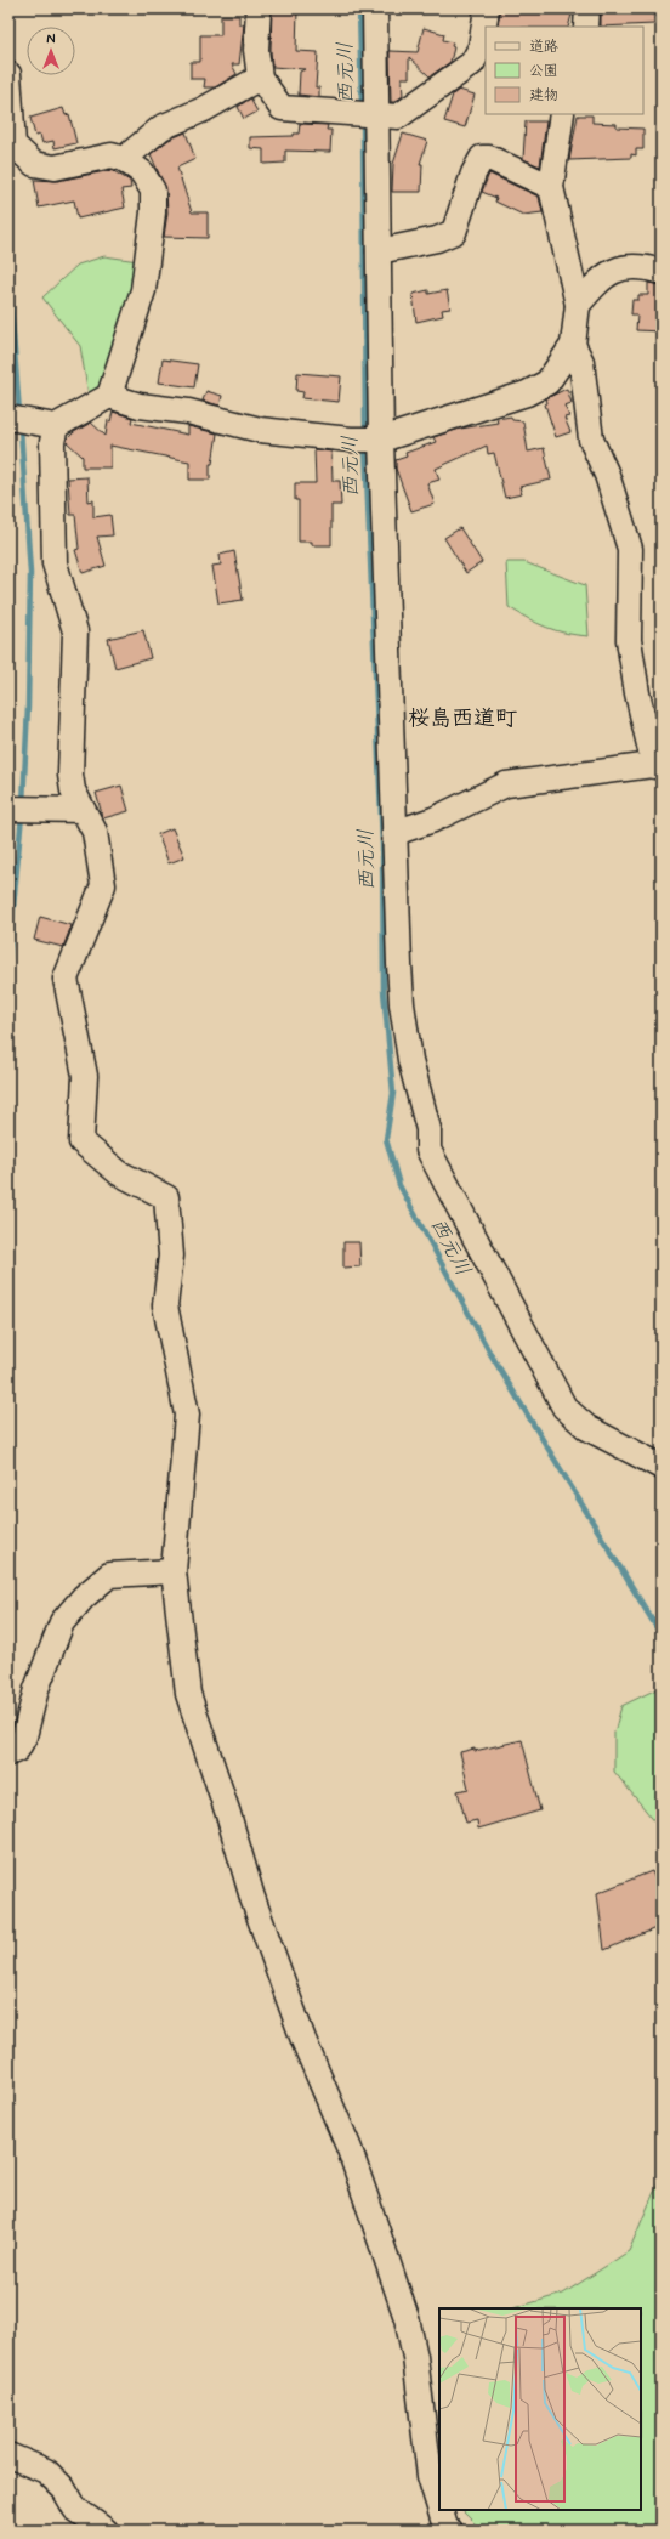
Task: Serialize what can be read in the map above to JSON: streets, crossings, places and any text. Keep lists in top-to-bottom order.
{
  "districts": ["桜島西道町"],
  "water": ["西元川"],
  "legend": ["道路", "公園", "建物"],
  "north": "top"
}
